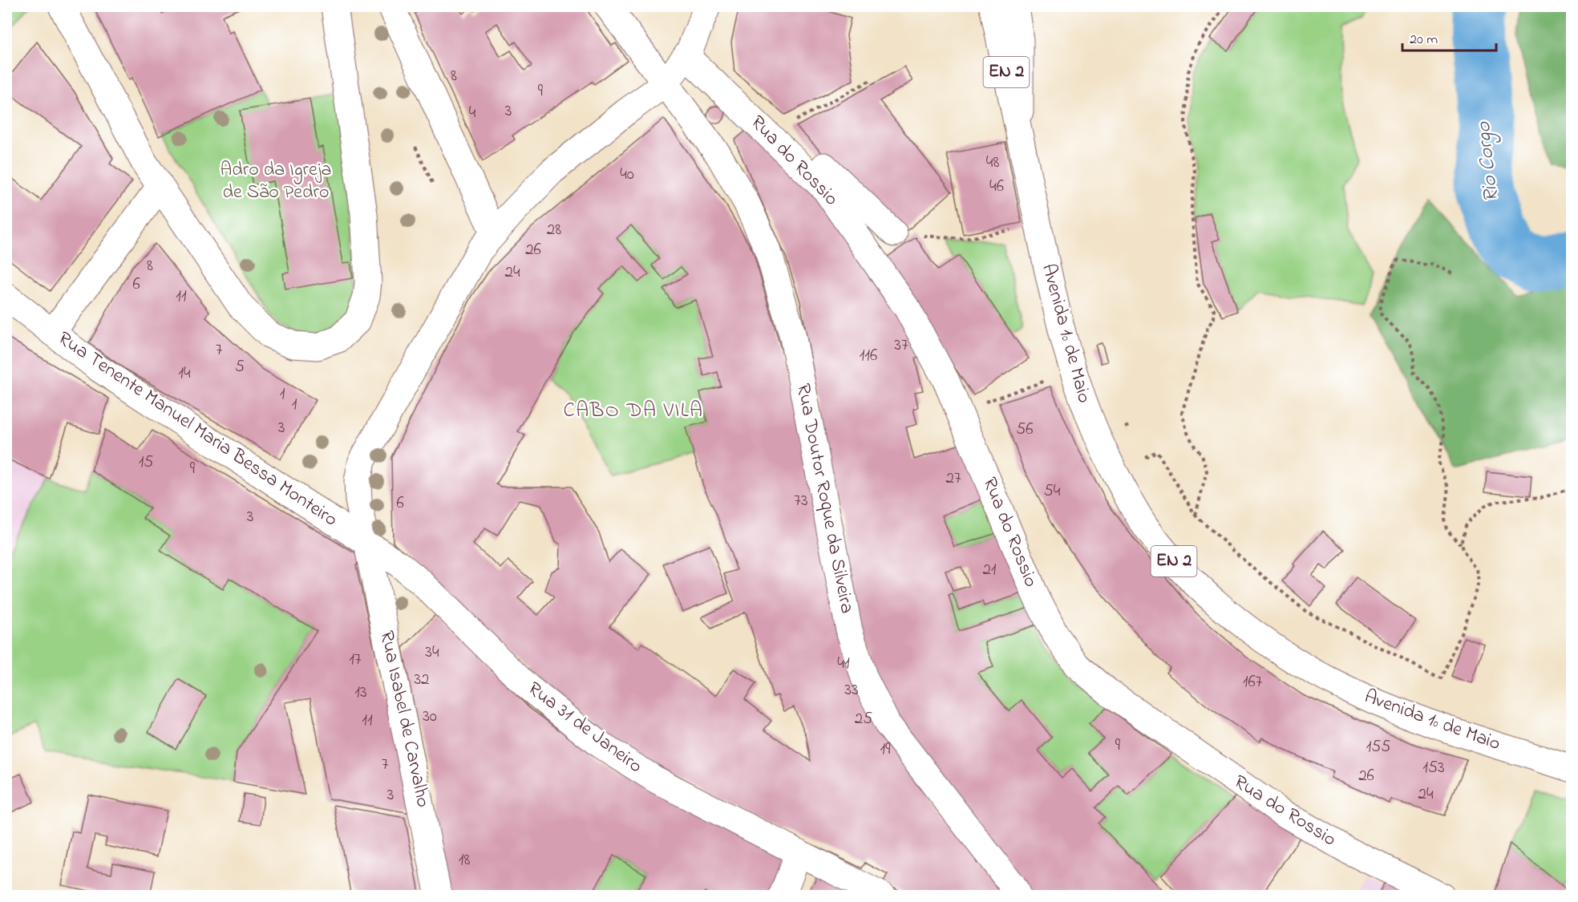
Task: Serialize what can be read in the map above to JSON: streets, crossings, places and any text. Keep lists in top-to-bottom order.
{
  "streets": {
    "street": [
      "EN 2",
      "Rua do Rossio",
      "Avenida 1º de Maio",
      "Rua Tenente Manuel Maria Bessa Monteiro",
      "Rua Doutor Roque da Silveira",
      "Rua Isabel de Carvalho",
      "Rua 31 de Janeiro"
    ]
  },
  "crossings": [
    ["Rua do Rossio", "Rua Isabel de Carvalho"],
    ["Rua Tenente Manuel Maria Bessa Monteiro", "Rua Isabel de Carvalho"],
    ["Rua Tenente Manuel Maria Bessa Monteiro", "Rua 31 de Janeiro"],
    ["Rua Doutor Roque da Silveira", "Rua Isabel de Carvalho"],
    ["Rua Isabel de Carvalho", "Rua 31 de Janeiro"]
  ],
  "districts": ["CABO DA VILA"],
  "water": ["Rio Corgo"],
  "parks": ["Adro da Igreja de São Pedro"],
  "house_numbers": [
    "8",
    "9",
    "3",
    "4",
    "48",
    "40",
    "46",
    "28",
    "26",
    "8",
    "24",
    "6",
    "11",
    "37",
    "7",
    "116",
    "5",
    "14",
    "1",
    "1",
    "3",
    "56",
    "15",
    "9",
    "27",
    "54",
    "73",
    "6",
    "3",
    "21",
    "34",
    "17",
    "41",
    "32",
    "167",
    "33",
    "13",
    "30",
    "25",
    "11",
    "9",
    "155",
    "19",
    "7",
    "153",
    "26",
    "24",
    "3",
    "18"
  ],
  "scale_bar": "20 m"
}
